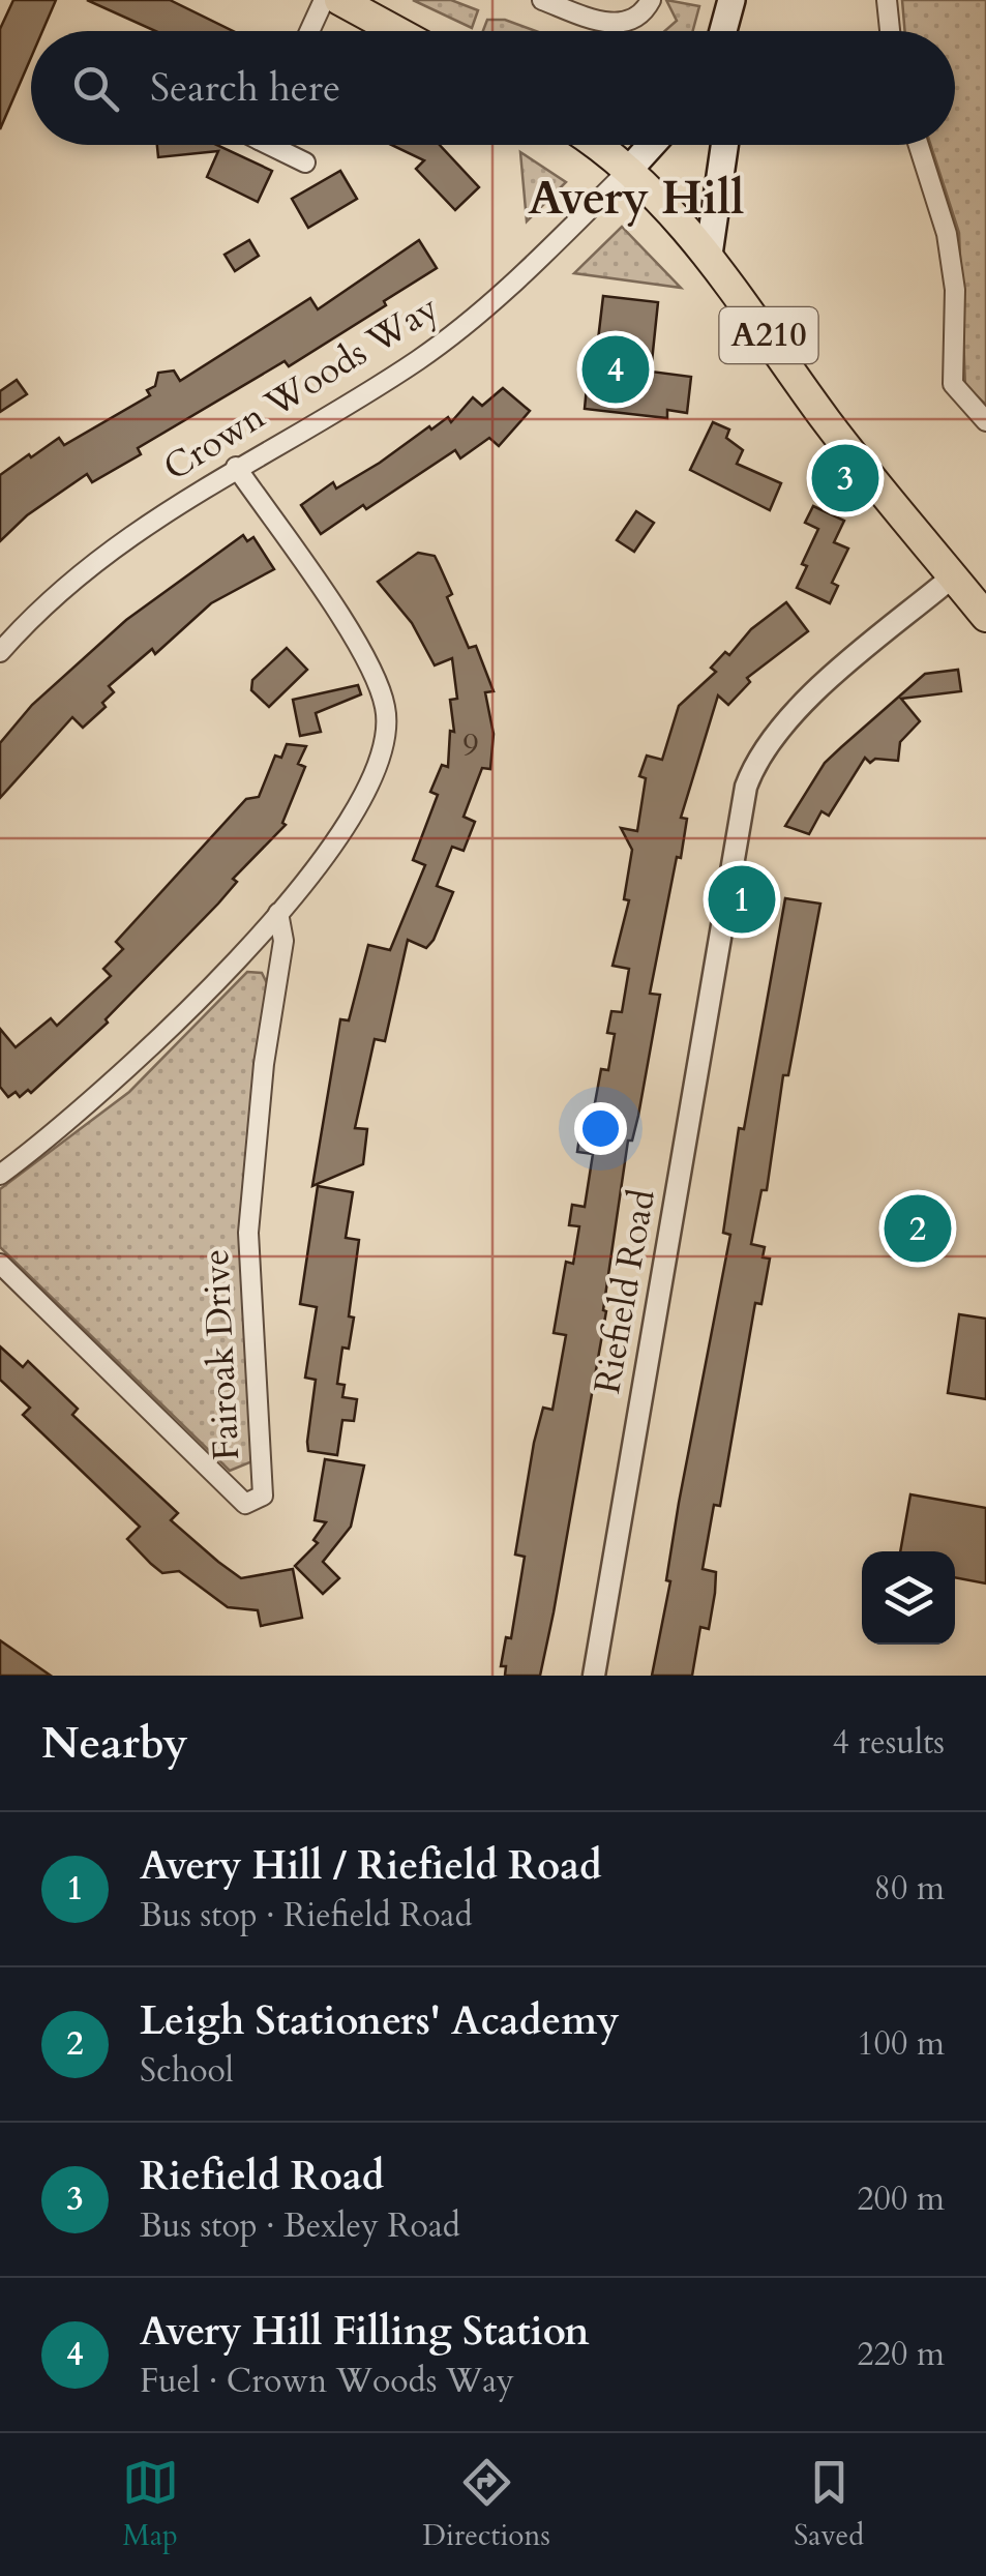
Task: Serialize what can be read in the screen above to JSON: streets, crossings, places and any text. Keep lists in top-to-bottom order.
{
  "streets": {
    "main road": ["A210"],
    "street": ["Crown Woods Way", "Riefield Road", "Fairoak Drive"]
  },
  "crossings": [
    ["A210", "Crown Woods Way"],
    ["A210", "Riefield Road"]
  ],
  "districts": ["Avery Hill"],
  "house_numbers": ["9"],
  "page": {
    "search": "Search here",
    "pins": [
      "4",
      "3",
      "1",
      "2"
    ],
    "heading": ["Nearby", "4 results"],
    "list": [
      {
        "mark": "1",
        "name": "Avery Hill / Riefield Road",
        "note": "Bus stop · Riefield Road",
        "value": "80 m"
      },
      {
        "mark": "2",
        "name": "Leigh Stationers' Academy",
        "note": "School",
        "value": "100 m"
      },
      {
        "mark": "3",
        "name": "Riefield Road",
        "note": "Bus stop · Bexley Road",
        "value": "200 m"
      },
      {
        "mark": "4",
        "name": "Avery Hill Filling Station",
        "note": "Fuel · Crown Woods Way",
        "value": "220 m"
      }
    ],
    "nav": ["Map", "Directions", "Saved"]
  }
}
